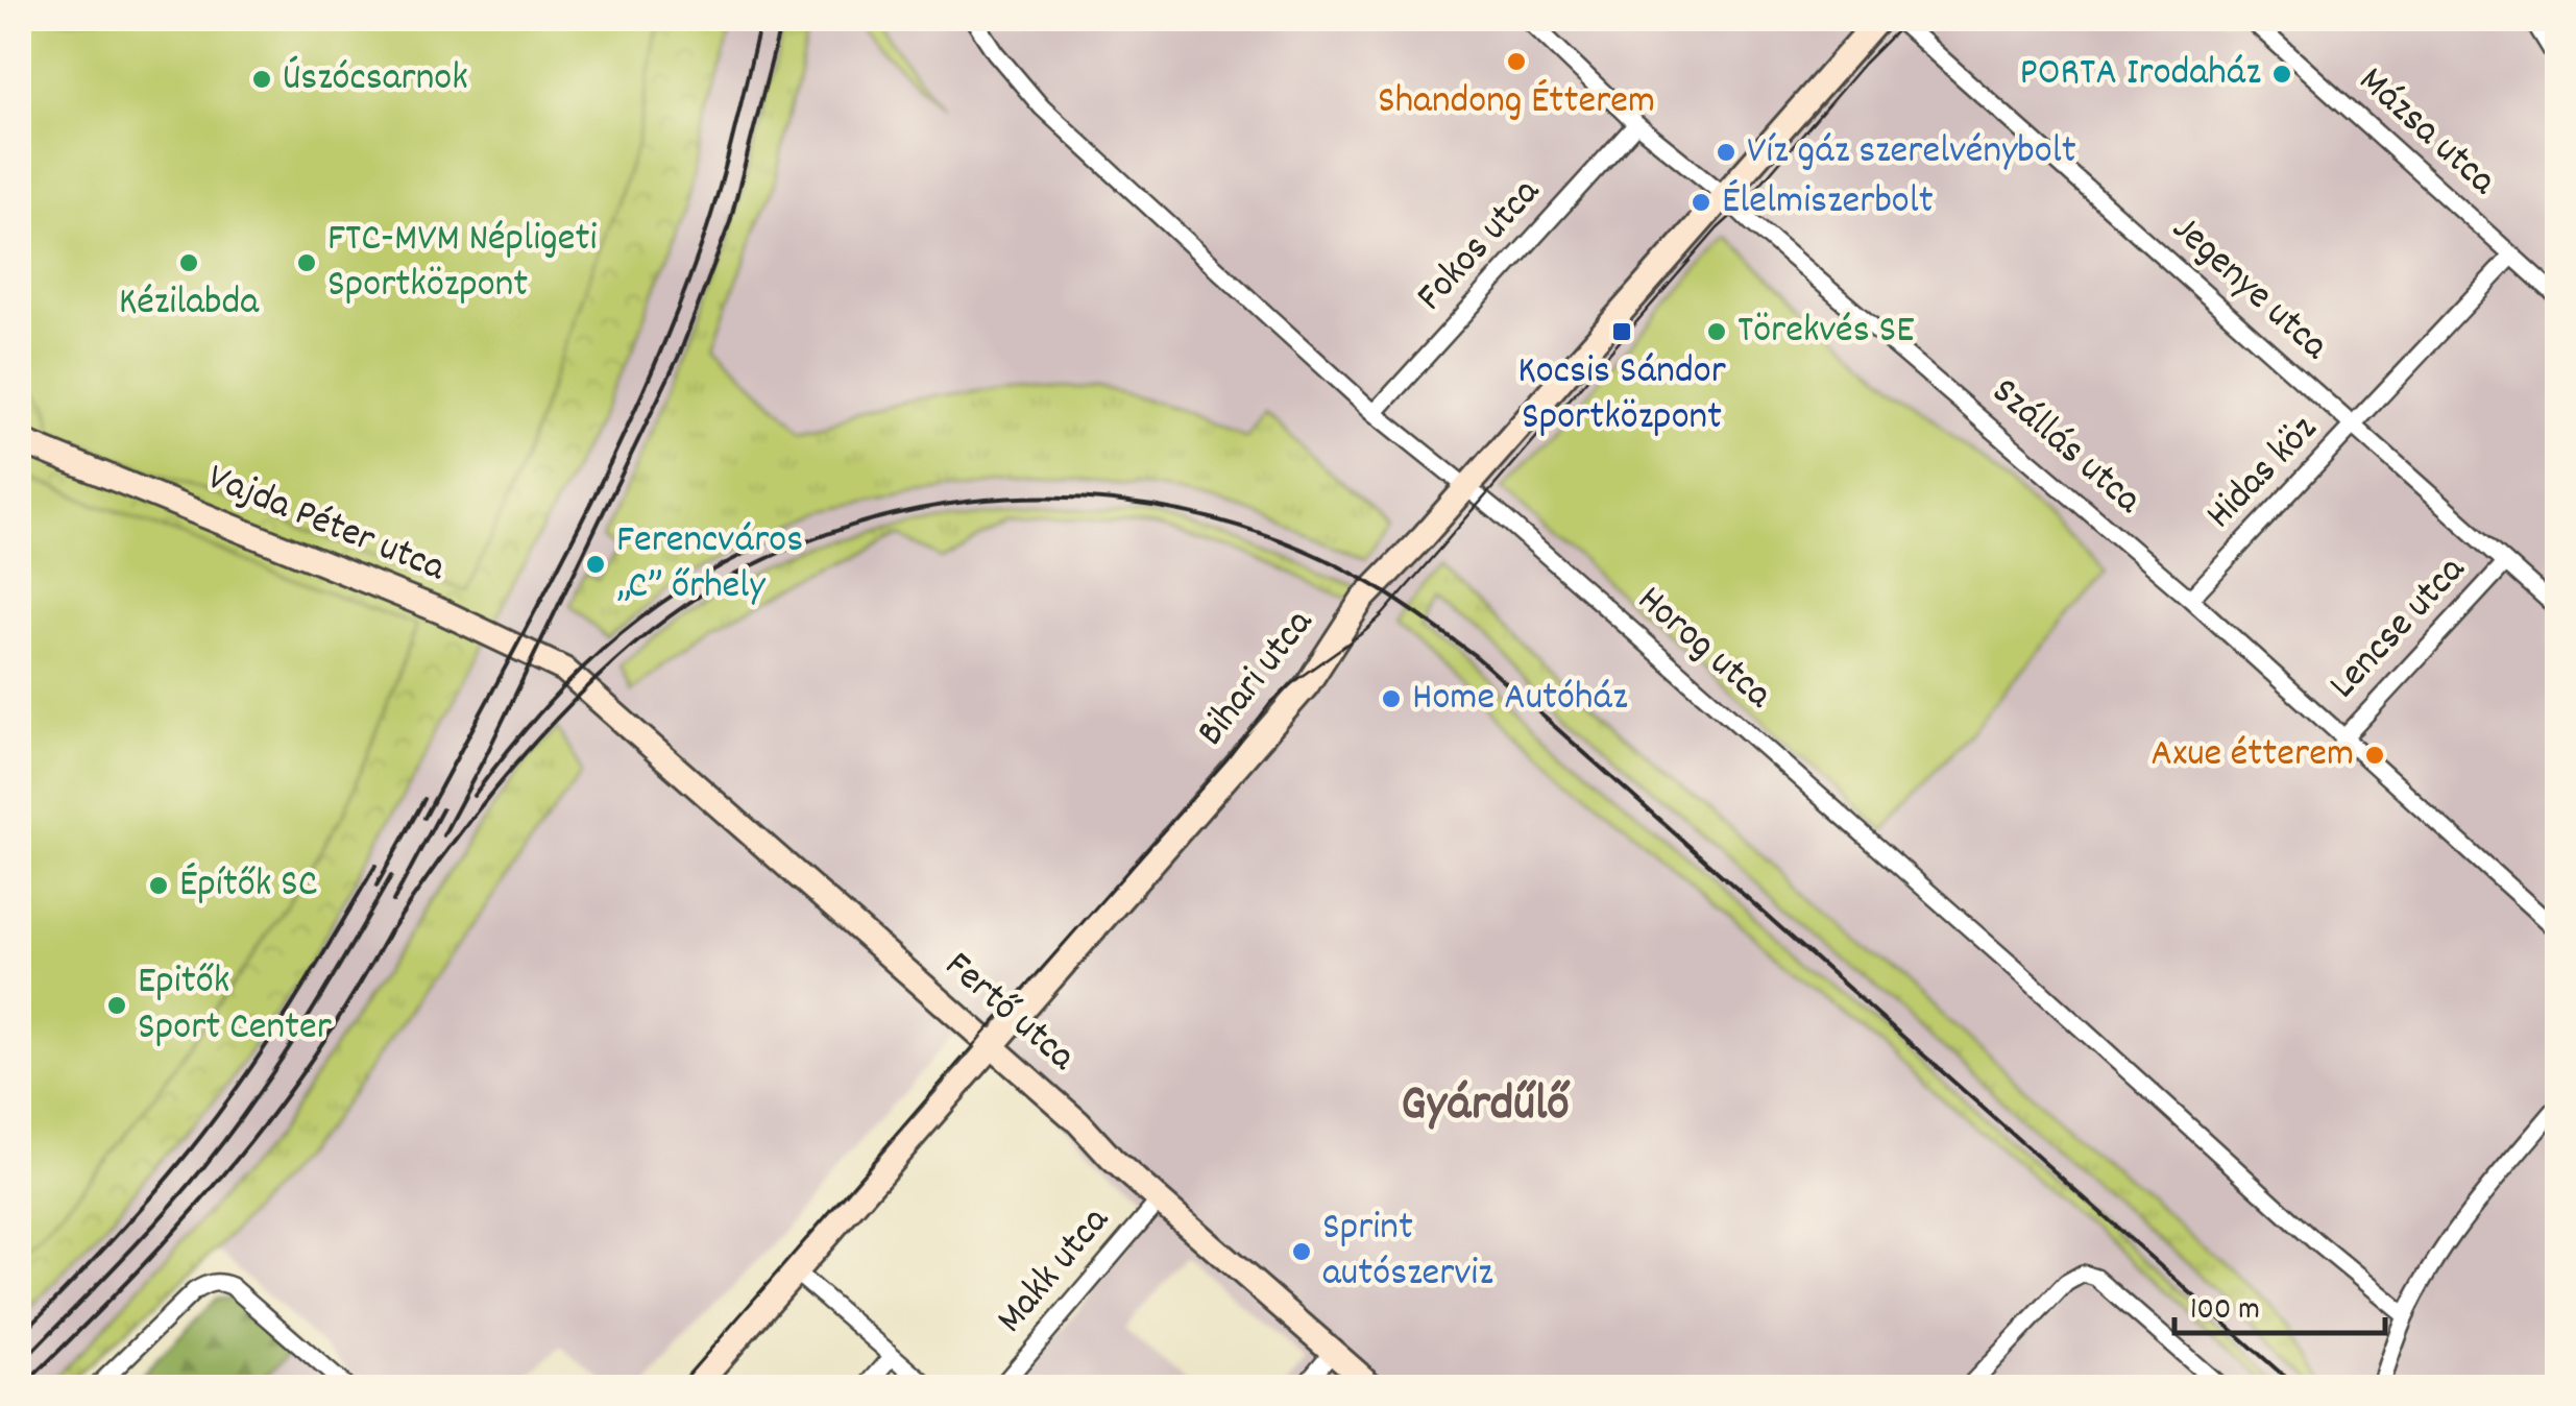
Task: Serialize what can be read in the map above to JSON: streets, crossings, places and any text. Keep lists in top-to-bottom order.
{
  "streets": {
    "street": [
      "Mázsa utca",
      "Fokos utca",
      "Jegenye utca",
      "Szállás utca",
      "Hidas köz",
      "Vajda Péter utca",
      "Lencse utca",
      "Horog utca",
      "Bihari utca",
      "Fertő utca",
      "Makk utca"
    ]
  },
  "crossings": [
    ["Mázsa utca", "Hidas köz"],
    ["Fokos utca", "Szállás utca"],
    ["Fokos utca", "Horog utca"],
    ["Jegenye utca", "Hidas köz"],
    ["Jegenye utca", "Lencse utca"],
    ["Szállás utca", "Hidas köz"],
    ["Szállás utca", "Lencse utca"],
    ["Szállás utca", "Bihari utca"],
    ["Vajda Péter utca", "Fertő utca"],
    ["Horog utca", "Bihari utca"],
    ["Bihari utca", "Fertő utca"],
    ["Fertő utca", "Makk utca"]
  ],
  "districts": ["Gyárdűlő"],
  "places": {
    "other": [
      "Shandong Étterem",
      "PORTA Irodaház",
      "Úszócsarnok",
      "Víz gáz szerelvénybolt",
      "Élelmiszerbolt",
      "Kézilabda",
      "FTC-MVM Népligeti Sportközpont",
      "Törekvés SE",
      "Ferencváros „C” őrhely",
      "Home Autóház",
      "Axue étterem",
      "Építők SC",
      "Epitők Sport Center",
      "Sprint autószerviz"
    ],
    "transit": ["Kocsis Sándor Sportközpont"]
  },
  "scale_bar": "100 m"
}
